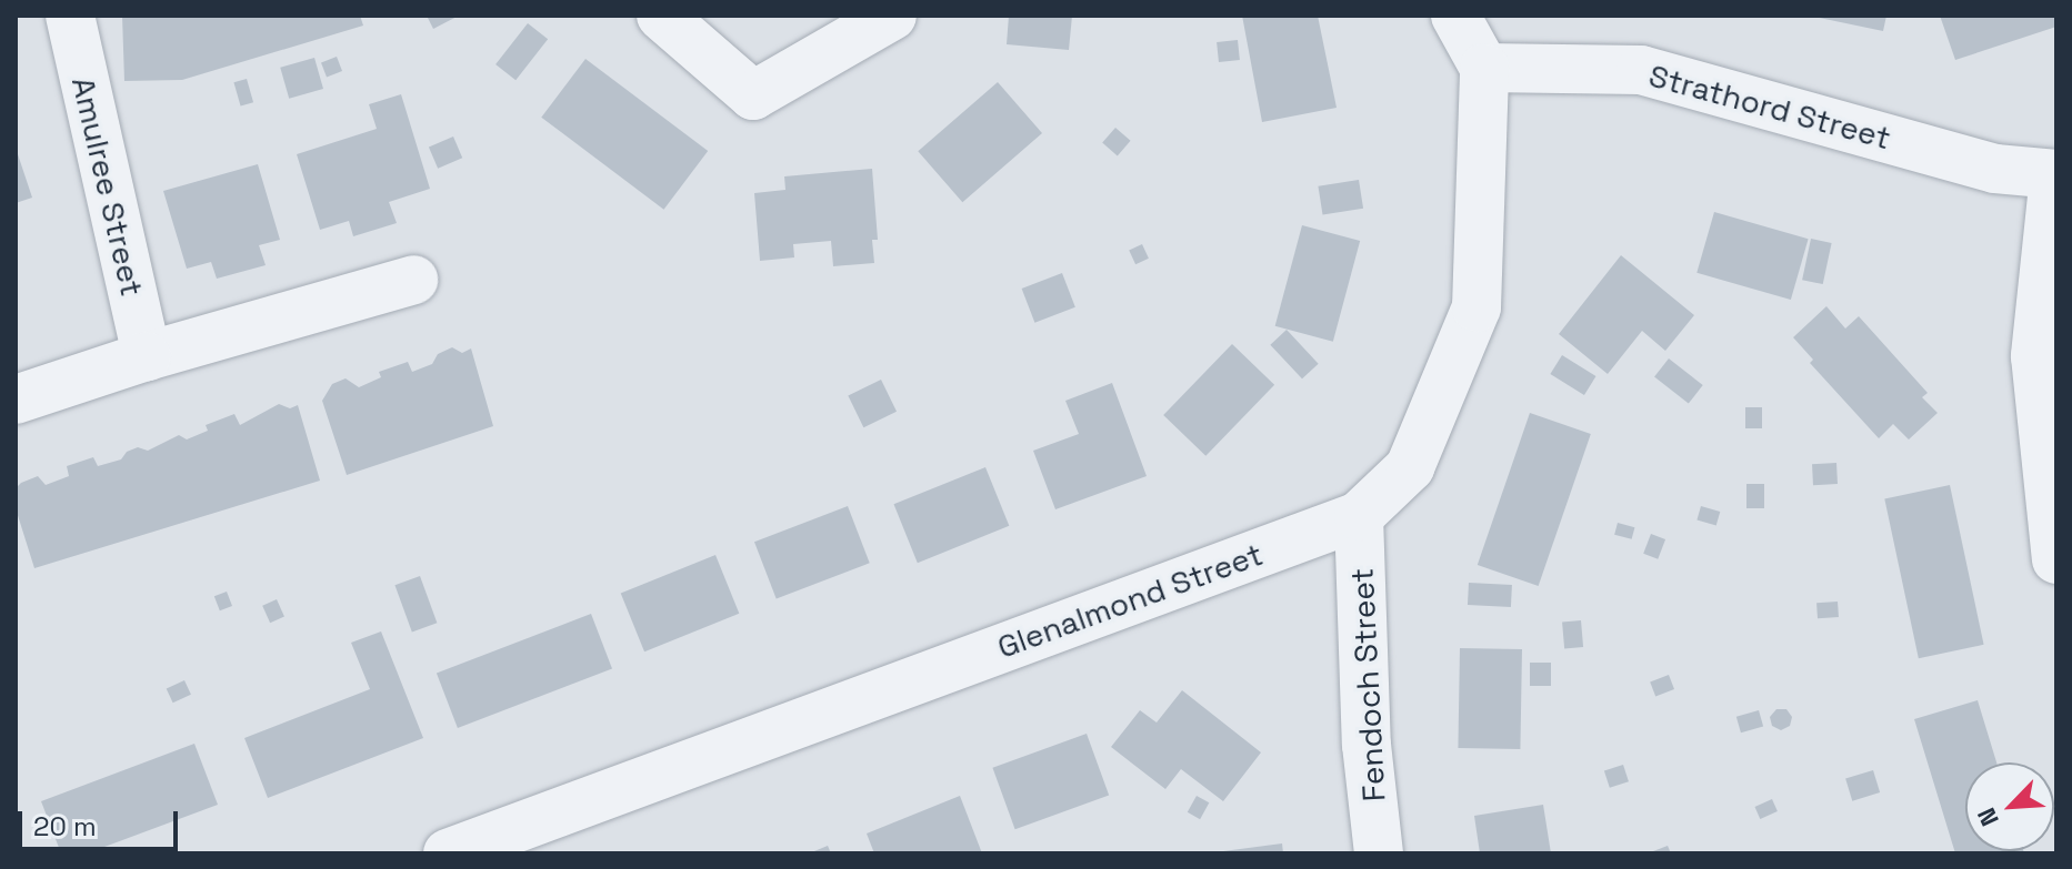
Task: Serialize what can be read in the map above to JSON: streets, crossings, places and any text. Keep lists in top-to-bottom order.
{
  "streets": {
    "street": [
      "Strathord Street",
      "Amulree Street",
      "Glenalmond Street",
      "Fendoch Street"
    ]
  },
  "crossings": [
    ["Strathord Street", "Glenalmond Street"],
    ["Glenalmond Street", "Fendoch Street"]
  ],
  "scale_bar": "20 m",
  "north": "bottom left"
}
